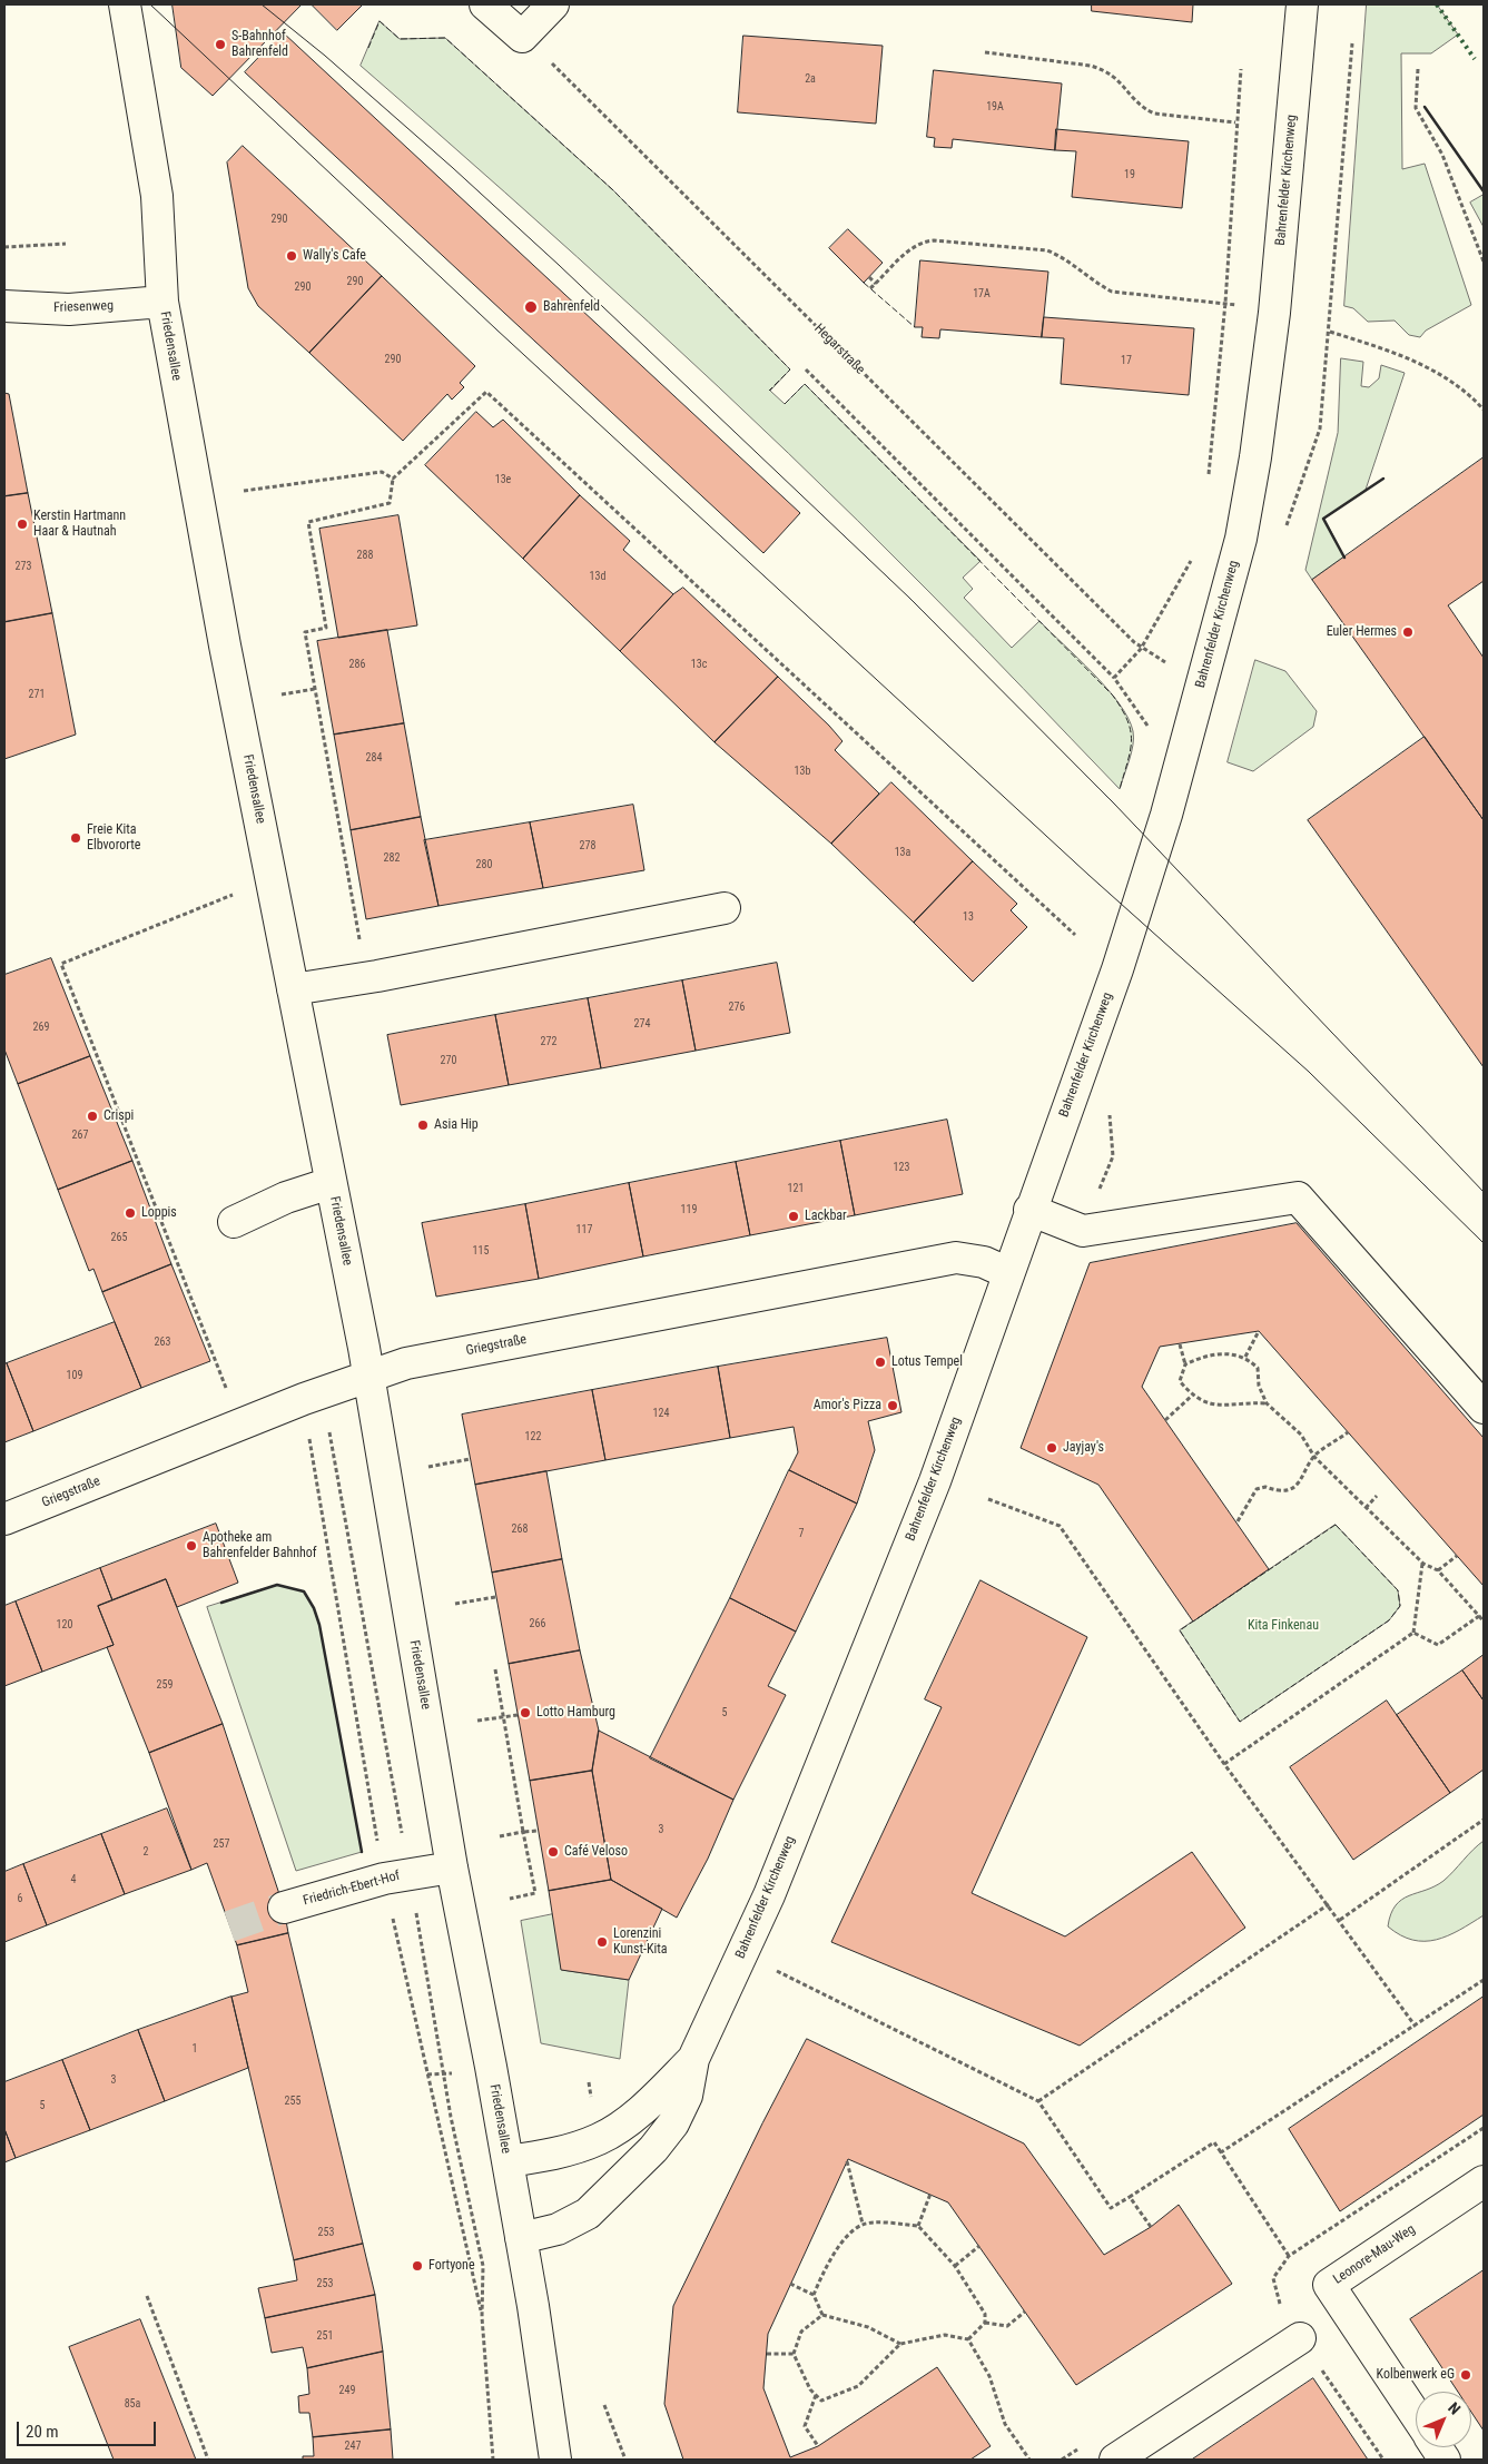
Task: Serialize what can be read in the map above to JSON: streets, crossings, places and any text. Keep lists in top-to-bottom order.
{
  "streets": {
    "street": [
      "Bahrenfelder Kirchenweg",
      "Friesenweg",
      "Friedensallee",
      "Griegstraße",
      "Friedrich-Ebert-Hof",
      "Leonore-Mau-Weg"
    ],
    "path": ["Hegarstraße"]
  },
  "crossings": [
    ["Bahrenfelder Kirchenweg", "Friedensallee"],
    ["Bahrenfelder Kirchenweg", "Hegarstraße"],
    ["Bahrenfelder Kirchenweg", "Griegstraße"],
    ["Friesenweg", "Friedensallee"],
    ["Friedensallee", "Griegstraße"],
    ["Friedensallee", "Friedrich-Ebert-Hof"]
  ],
  "parks": ["Kita Finkenau"],
  "places": [
    "S-Bahnhof Bahrenfeld",
    "Wally's Cafe",
    "Bahrenfeld",
    "Kerstin Hartmann Haar & Hautnah",
    "Euler Hermes",
    "Freie Kita Elbvororte",
    "Crispi",
    "Asia Hip",
    "Loppis",
    "Lackbar",
    "Lotus Tempel",
    "Amor's Pizza",
    "Jayjay's",
    "Apotheke am Bahrenfelder Bahnhof",
    "Lotto Hamburg",
    "Café Veloso",
    "Lorenzini Kunst-Kita",
    "Fortyone",
    "Kolbenwerk eG"
  ],
  "house_numbers": [
    "2a",
    "19A",
    "19",
    "290",
    "290",
    "290",
    "17A",
    "290",
    "17",
    "13e",
    "288",
    "273",
    "13d",
    "286",
    "13c",
    "271",
    "284",
    "13b",
    "278",
    "13a",
    "282",
    "280",
    "13",
    "276",
    "274",
    "269",
    "272",
    "270",
    "267",
    "123",
    "121",
    "119",
    "117",
    "265",
    "115",
    "263",
    "109",
    "124",
    "122",
    "268",
    "7",
    "266",
    "120",
    "259",
    "5",
    "3",
    "257",
    "2",
    "4",
    "6",
    "1",
    "3",
    "255",
    "5",
    "253",
    "253",
    "251",
    "249",
    "85a",
    "247"
  ],
  "scale_bar": "20 m",
  "north": "top right"
}
